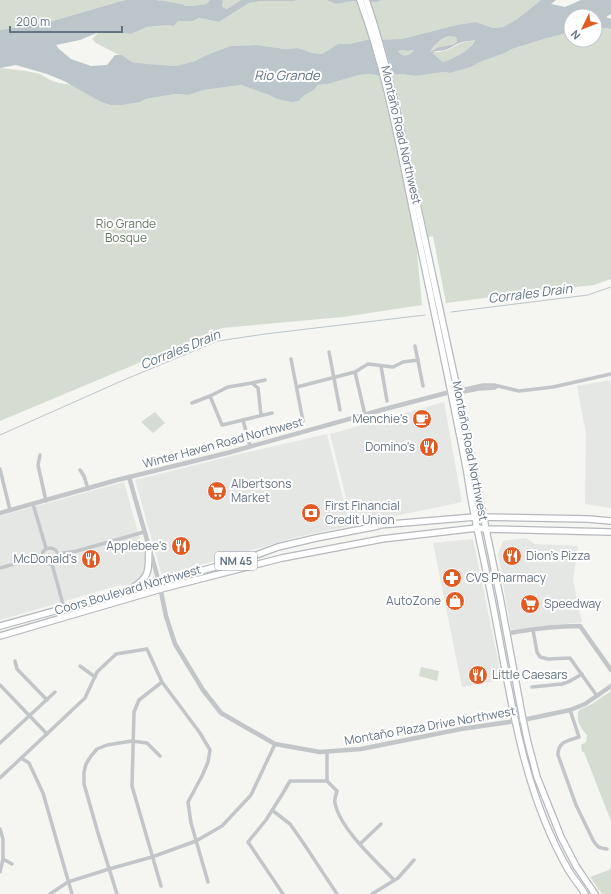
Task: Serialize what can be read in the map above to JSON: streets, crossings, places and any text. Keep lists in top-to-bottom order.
{
  "streets": {
    "main road": ["Montaño Road Northwest", "NM 45", "Coors Boulevard Northwest"],
    "street": ["Winter Haven Road Northwest", "Montaño Plaza Drive Northwest"]
  },
  "crossings": [
    ["Montaño Road Northwest", "Winter Haven Road Northwest"],
    ["Montaño Road Northwest", "Coors Boulevard Northwest"],
    ["Montaño Road Northwest", "Montaño Plaza Drive Northwest"],
    ["Winter Haven Road Northwest", "Montaño Plaza Drive Northwest"],
    ["Coors Boulevard Northwest", "Montaño Plaza Drive Northwest"]
  ],
  "water": ["Rio Grande", "Corrales Drain"],
  "parks": ["Rio Grande Bosque"],
  "places": {
    "cafe": ["Menchie's"],
    "restaurant": [
      "Domino's",
      "Applebee's",
      "Dion's Pizza",
      "McDonald's",
      "Little Caesars"
    ],
    "supermarket": ["Albertsons Market", "Speedway"],
    "bank": ["First Financial Credit Union"],
    "pharmacy": ["CVS Pharmacy"],
    "shop": ["AutoZone"]
  },
  "scale_bar": "200 m",
  "north": "bottom left"
}
